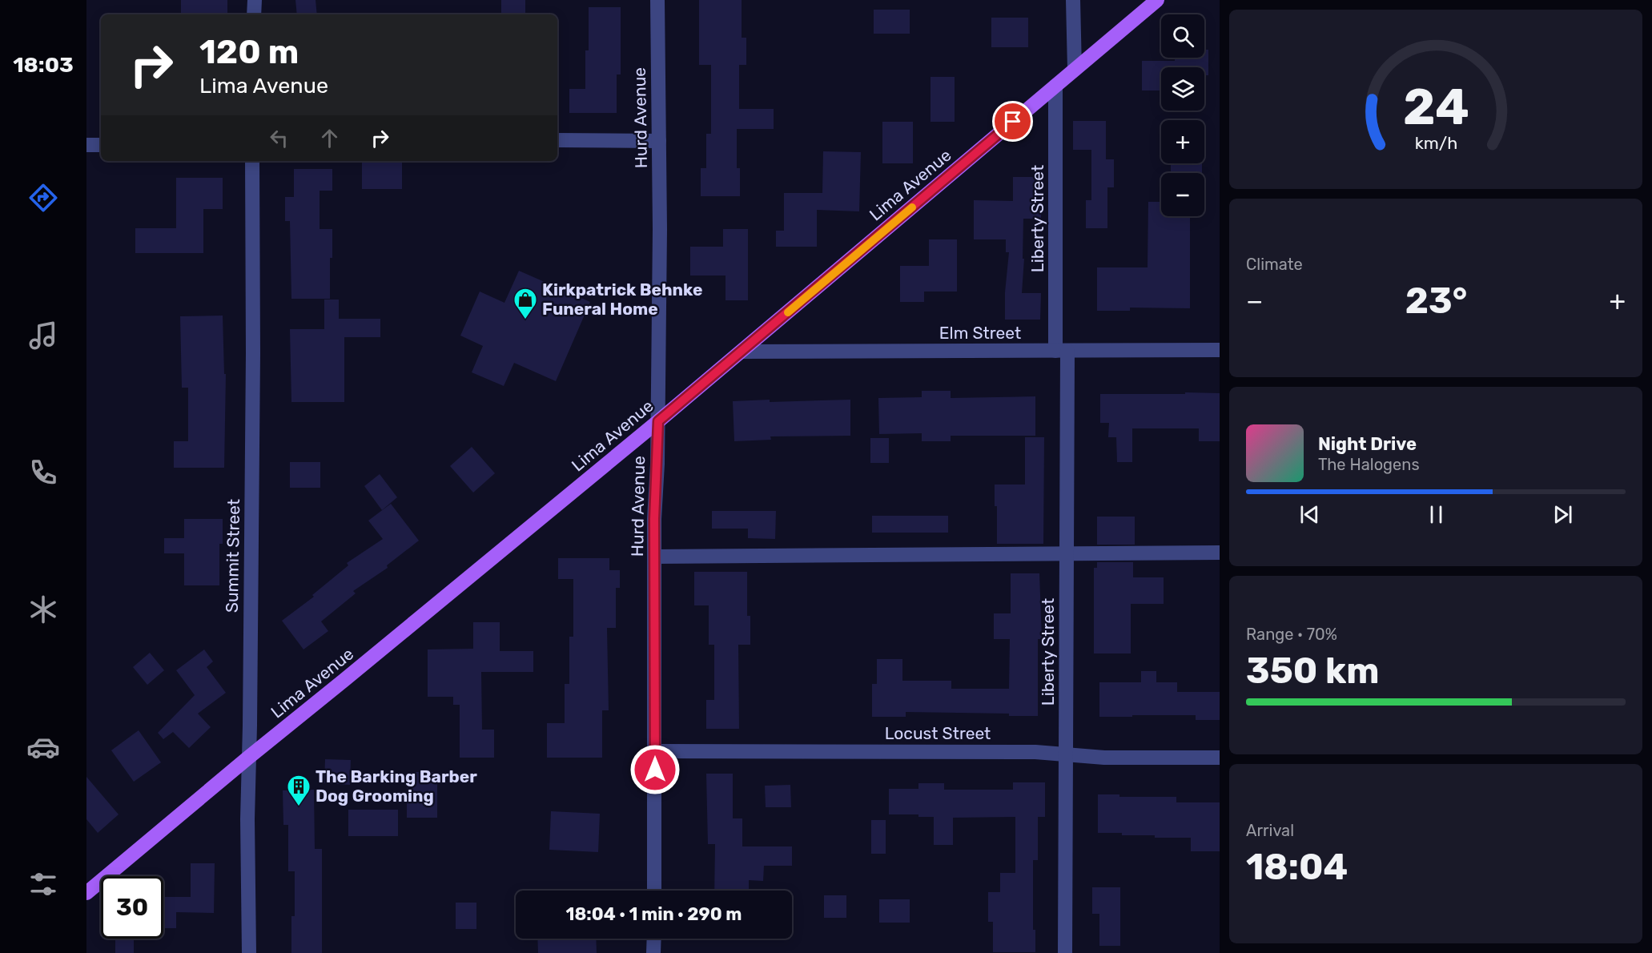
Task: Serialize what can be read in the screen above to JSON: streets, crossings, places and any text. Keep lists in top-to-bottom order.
{
  "streets": {
    "main road": ["Lima Avenue"],
    "street": [
      "Hurd Avenue",
      "Liberty Street",
      "Elm Street",
      "Summit Street",
      "Locust Street"
    ]
  },
  "crossings": [
    ["Hurd Avenue", "Lima Avenue"],
    ["Hurd Avenue", "Locust Street"],
    ["Lima Avenue", "Liberty Street"],
    ["Lima Avenue", "Elm Street"],
    ["Lima Avenue", "Summit Street"],
    ["Liberty Street", "Elm Street"],
    ["Liberty Street", "Locust Street"]
  ],
  "places": {
    "shop": ["Kirkpatrick Behnke Funeral Home"],
    "building": ["The Barking Barber Dog Grooming"]
  },
  "page": {
    "tabs": "18:03",
    "map_buttons": ["+", "−"],
    "turn": ["120 m", "Lima Avenue"],
    "tile": [
      "Climate",
      ["Range · 70%", "350 km"],
      ["Arrival", "18:04"]
    ],
    "heat": ["−", "23°", "+"],
    "song": ["Night Drive", "The Halogens"],
    "limit": "30",
    "trip": "18:04 · 1 min · 290 m",
    "gauge": ["24", "km/h"]
  }
}
